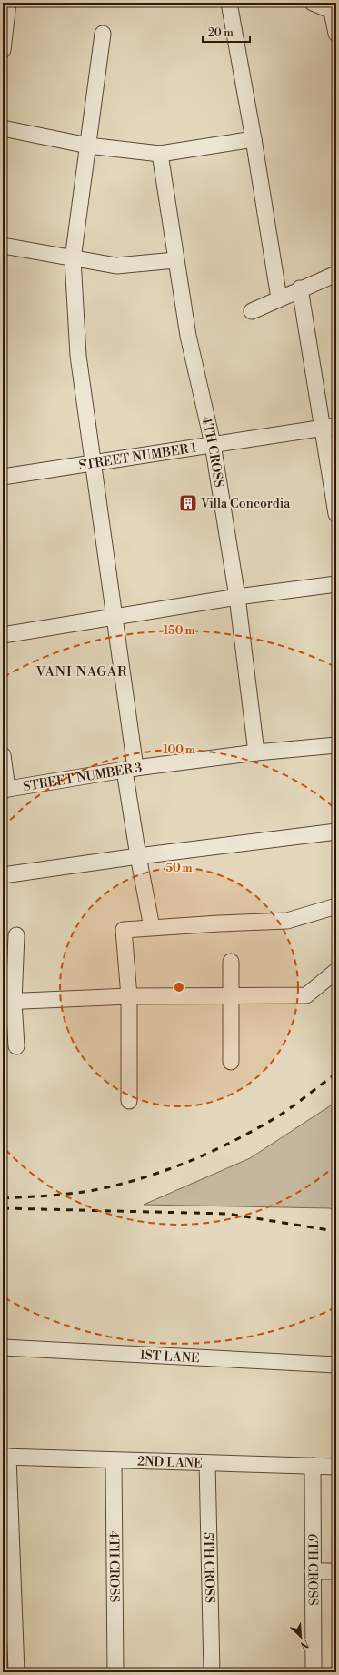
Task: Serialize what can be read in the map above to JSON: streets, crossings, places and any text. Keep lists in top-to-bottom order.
{
  "streets": {
    "street": [
      "4TH CROSS",
      "STREET NUMBER 1",
      "STREET NUMBER 3",
      "1ST LANE",
      "2ND LANE",
      "5TH CROSS",
      "6TH CROSS"
    ]
  },
  "crossings": [
    ["4TH CROSS", "STREET NUMBER 1"],
    ["4TH CROSS", "STREET NUMBER 3"],
    ["4TH CROSS", "2ND LANE"],
    ["2ND LANE", "5TH CROSS"],
    ["2ND LANE", "6TH CROSS"]
  ],
  "districts": ["VANI NAGAR"],
  "places": {
    "building": ["Villa Concordia"]
  },
  "scale_bar": "20 m",
  "north": "bottom right",
  "rings": ["150 m", "100 m", "50 m"]
}
